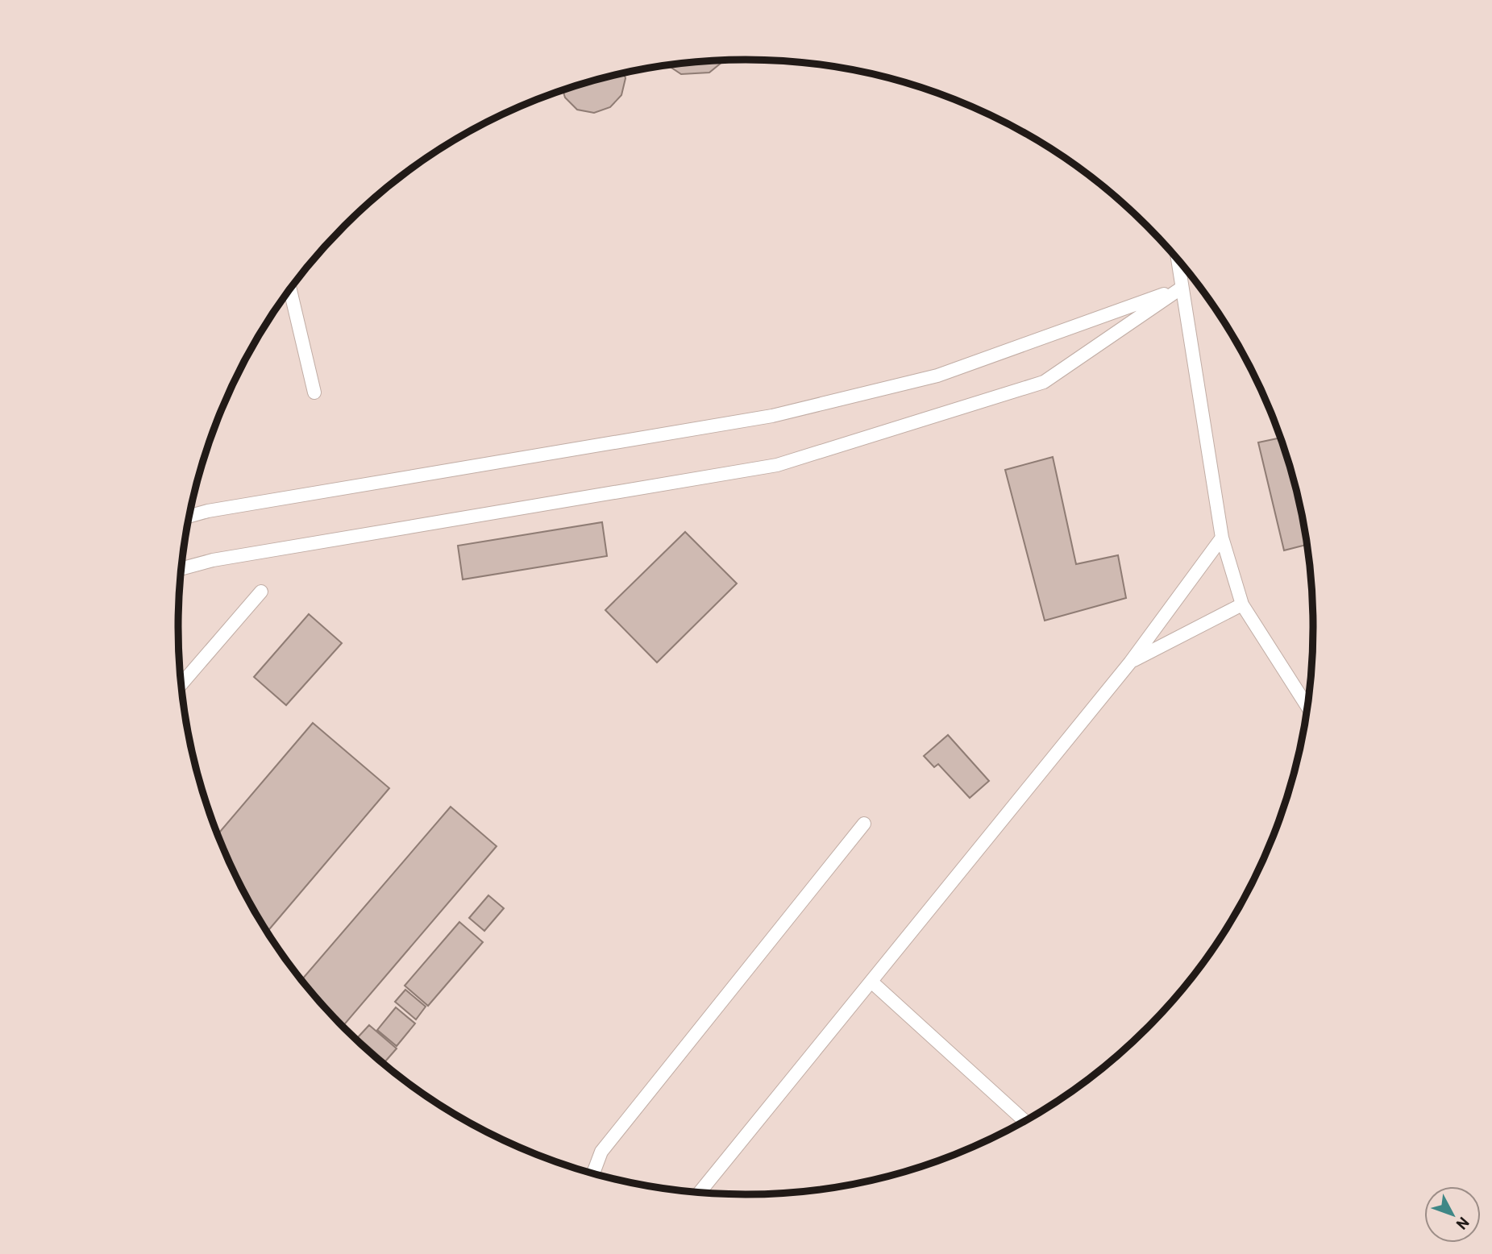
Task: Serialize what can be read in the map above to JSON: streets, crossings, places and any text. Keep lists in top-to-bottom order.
{
  "north": "bottom right"
}
